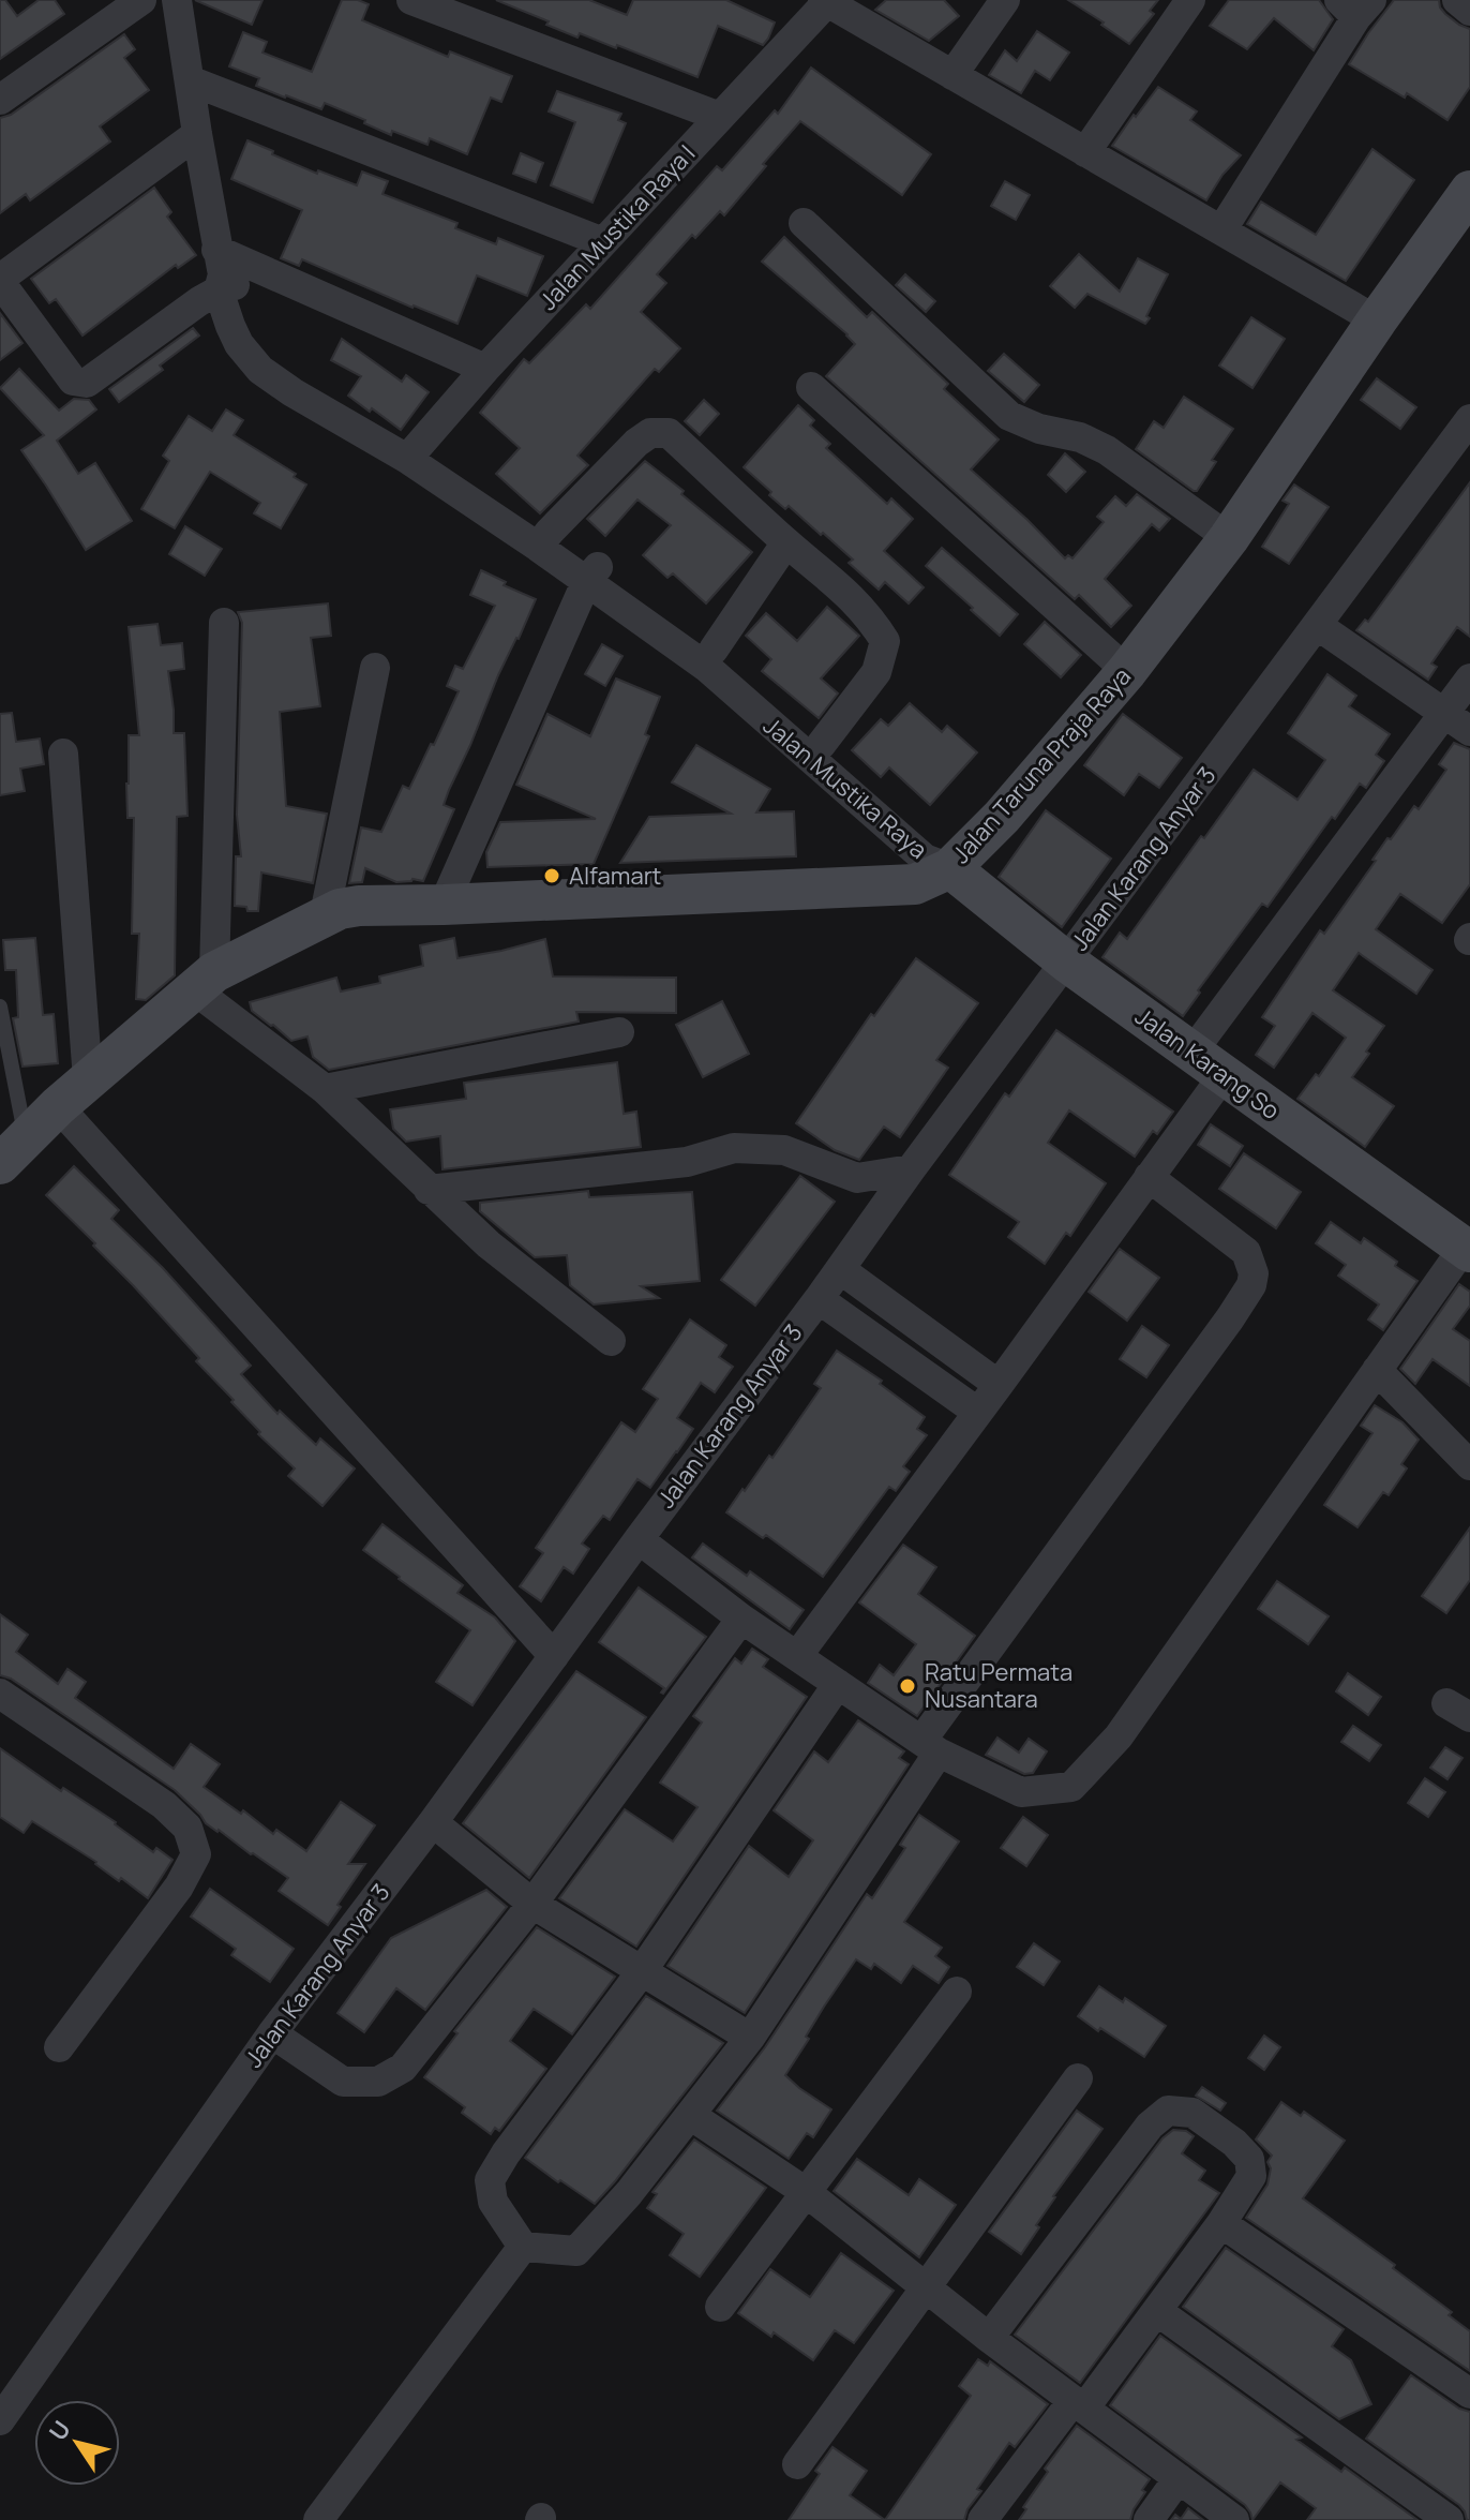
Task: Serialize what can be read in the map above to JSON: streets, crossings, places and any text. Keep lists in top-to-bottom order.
{
  "streets": {
    "street": [
      "Jalan Mustika Raya I",
      "Jalan Taruna Praja Raya",
      "Jalan Mustika Raya",
      "Jalan Karang Anyar 3",
      "Jalan Karang So"
    ]
  },
  "crossings": [
    ["Jalan Mustika Raya I", "Jalan Mustika Raya"],
    ["Jalan Taruna Praja Raya", "Jalan Mustika Raya"],
    ["Jalan Taruna Praja Raya", "Jalan Karang So"],
    ["Jalan Mustika Raya", "Jalan Karang So"],
    ["Jalan Karang Anyar 3", "Jalan Karang So"]
  ],
  "places": ["Alfamart", "Ratu Permata Nusantara"],
  "north": "top left"
}
